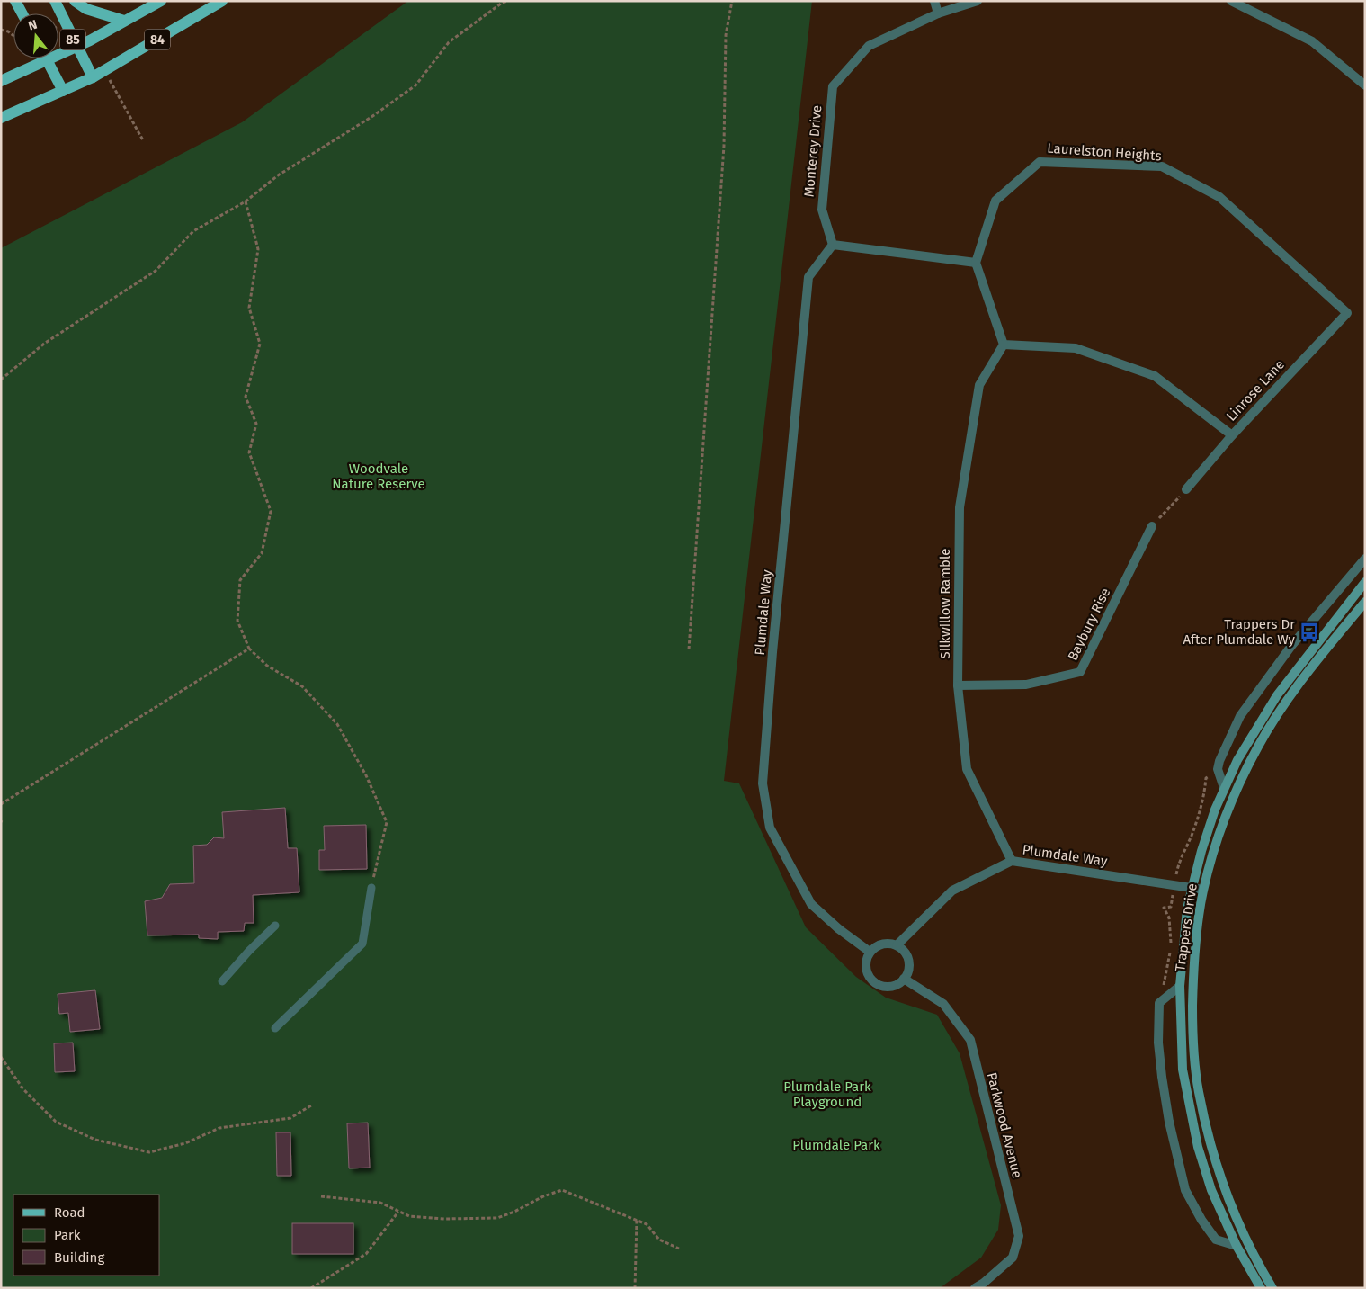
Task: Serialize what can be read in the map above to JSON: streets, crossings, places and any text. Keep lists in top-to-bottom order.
{
  "streets": {
    "main road": ["85", "84", "Trappers Drive"],
    "street": [
      "Monterey Drive",
      "Laurelston Heights",
      "Linrose Lane",
      "Silkwillow Ramble",
      "Plumdale Way",
      "Baybury Rise",
      "Parkwood Avenue"
    ]
  },
  "crossings": [
    ["85", "84"],
    ["Monterey Drive", "Plumdale Way"],
    ["Laurelston Heights", "Linrose Lane"],
    ["Silkwillow Ramble", "Plumdale Way"],
    ["Silkwillow Ramble", "Baybury Rise"],
    ["Plumdale Way", "Trappers Drive"],
    ["Plumdale Way", "Parkwood Avenue"]
  ],
  "parks": ["Woodvale Nature Reserve", "Plumdale Park Playground", "Plumdale Park"],
  "places": {
    "bus stop": ["Trappers Dr After Plumdale Wy"]
  },
  "legend": ["Road", "Park", "Building"],
  "north": "top"
}
